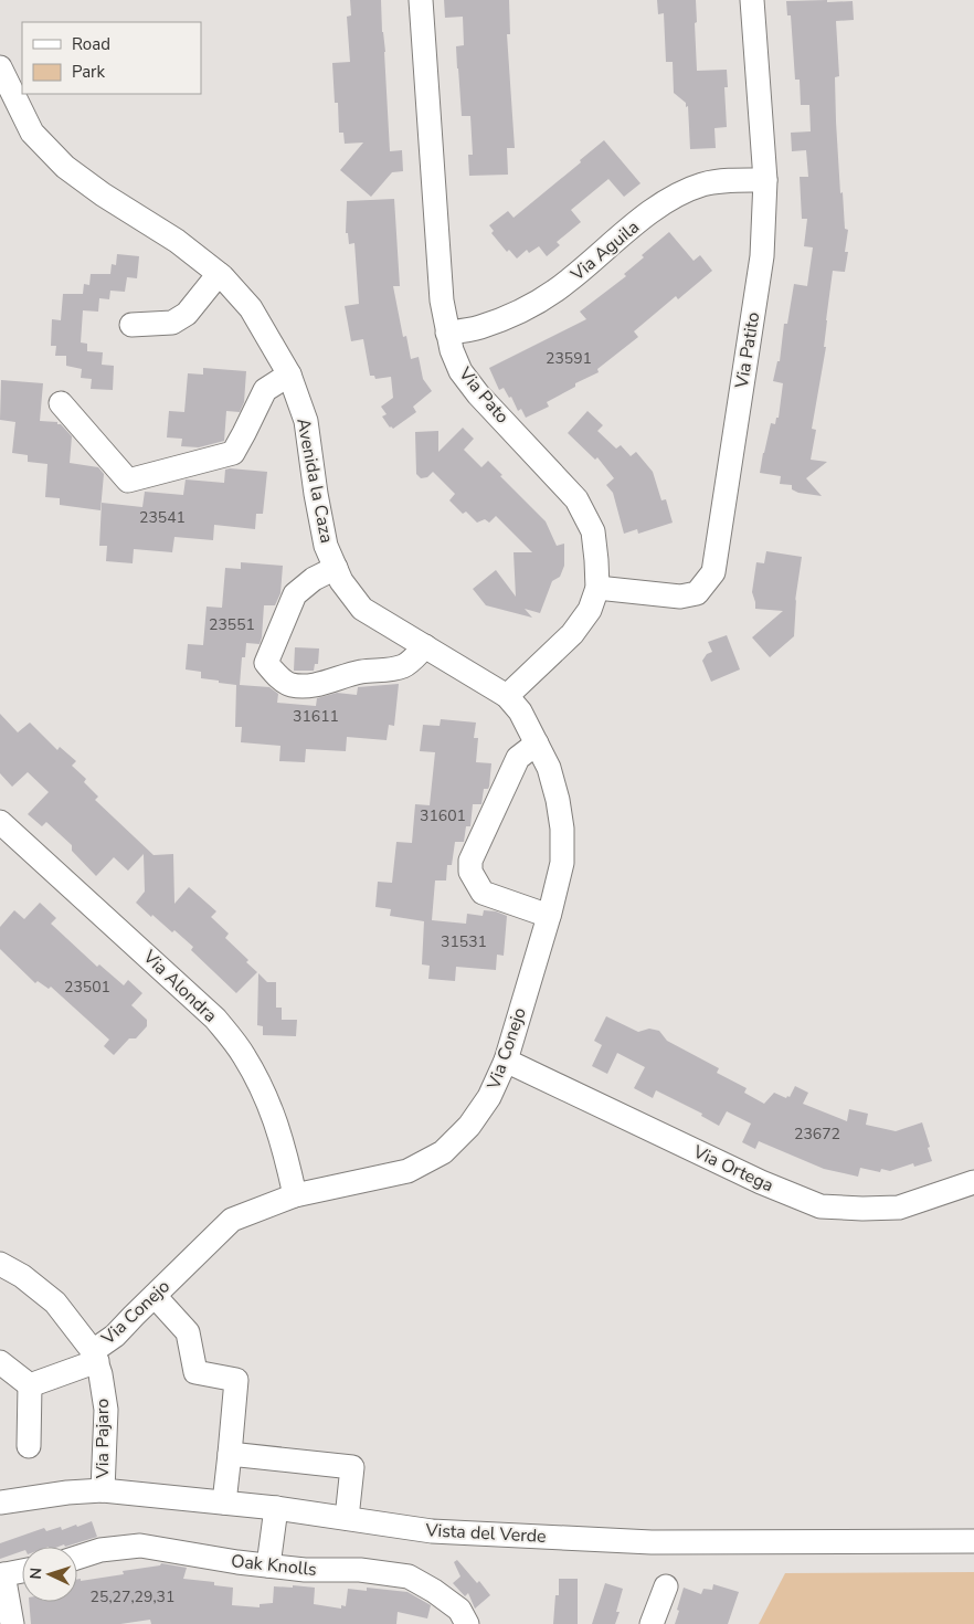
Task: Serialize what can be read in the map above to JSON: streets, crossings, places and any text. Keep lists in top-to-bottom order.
{
  "streets": {
    "street": [
      "Via Aguila",
      "Via Patito",
      "Via Pato",
      "Avenida la Caza",
      "Via Alondra",
      "Via Conejo",
      "Via Ortega",
      "Via Pajaro",
      "Vista del Verde",
      "Oak Knolls"
    ]
  },
  "crossings": [
    ["Via Aguila", "Via Patito"],
    ["Via Aguila", "Via Pato"],
    ["Via Patito", "Via Pato"],
    ["Via Pato", "Avenida la Caza"],
    ["Via Pato", "Via Conejo"],
    ["Avenida la Caza", "Via Conejo"],
    ["Via Alondra", "Via Conejo"],
    ["Via Conejo", "Via Ortega"],
    ["Via Conejo", "Via Pajaro"],
    ["Via Pajaro", "Vista del Verde"]
  ],
  "house_numbers": [
    "23591",
    "23541",
    "23551",
    "31611",
    "31601",
    "31531",
    "23501",
    "23672",
    "25,27,29,31"
  ],
  "legend": ["Road", "Park"],
  "north": "left"
}
